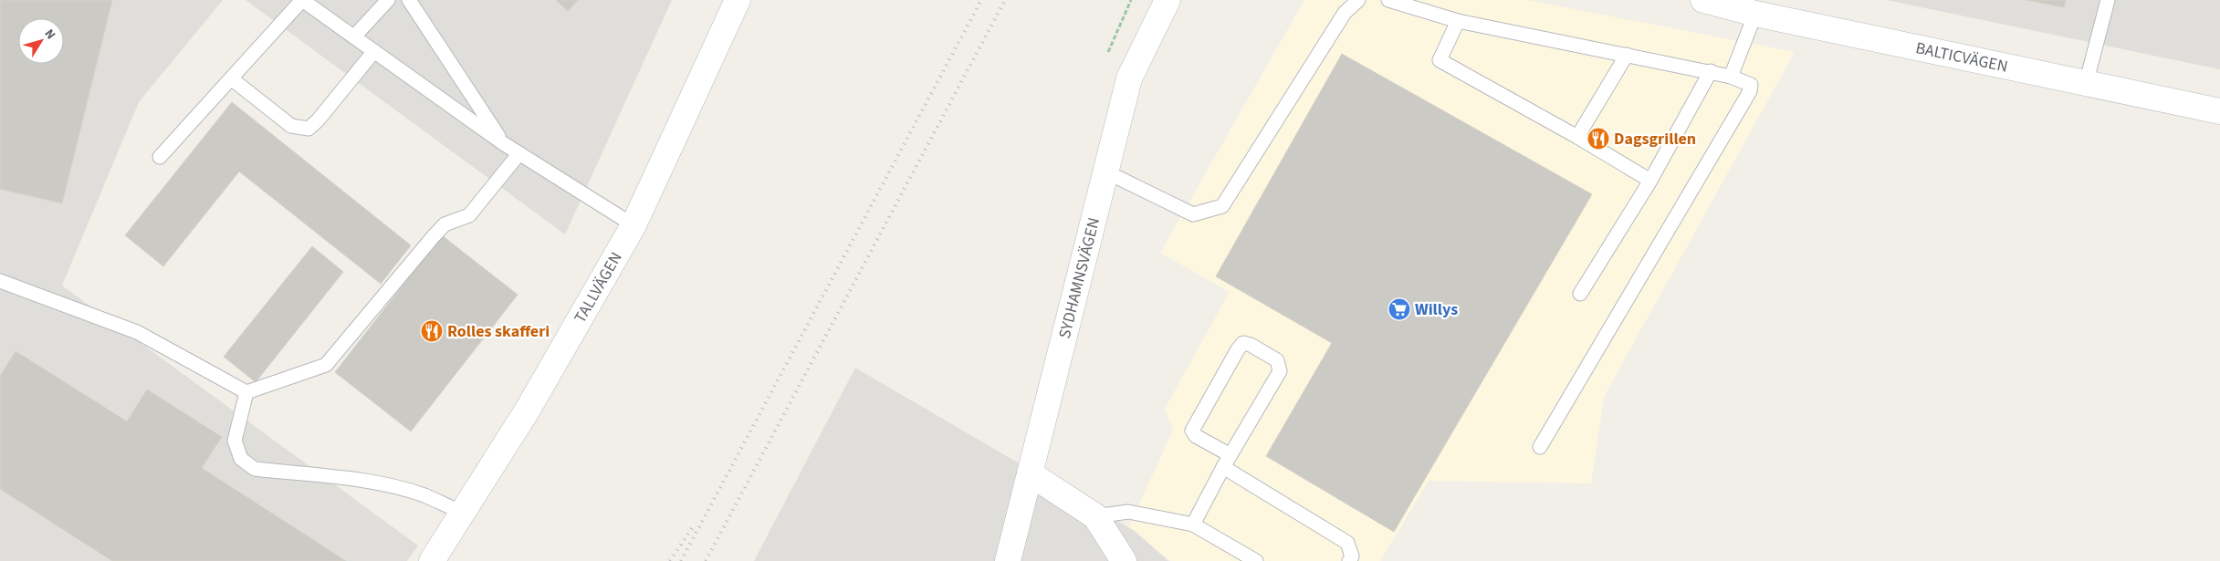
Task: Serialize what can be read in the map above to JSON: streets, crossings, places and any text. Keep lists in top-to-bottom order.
{
  "streets": {
    "street": ["BALTICVÄGEN", "SYDHAMNSVÄGEN", "TALLVÄGEN"]
  },
  "places": {
    "restaurant": ["Dagsgrillen", "Rolles skafferi"],
    "supermarket": ["Willys"]
  },
  "north": "top right"
}
